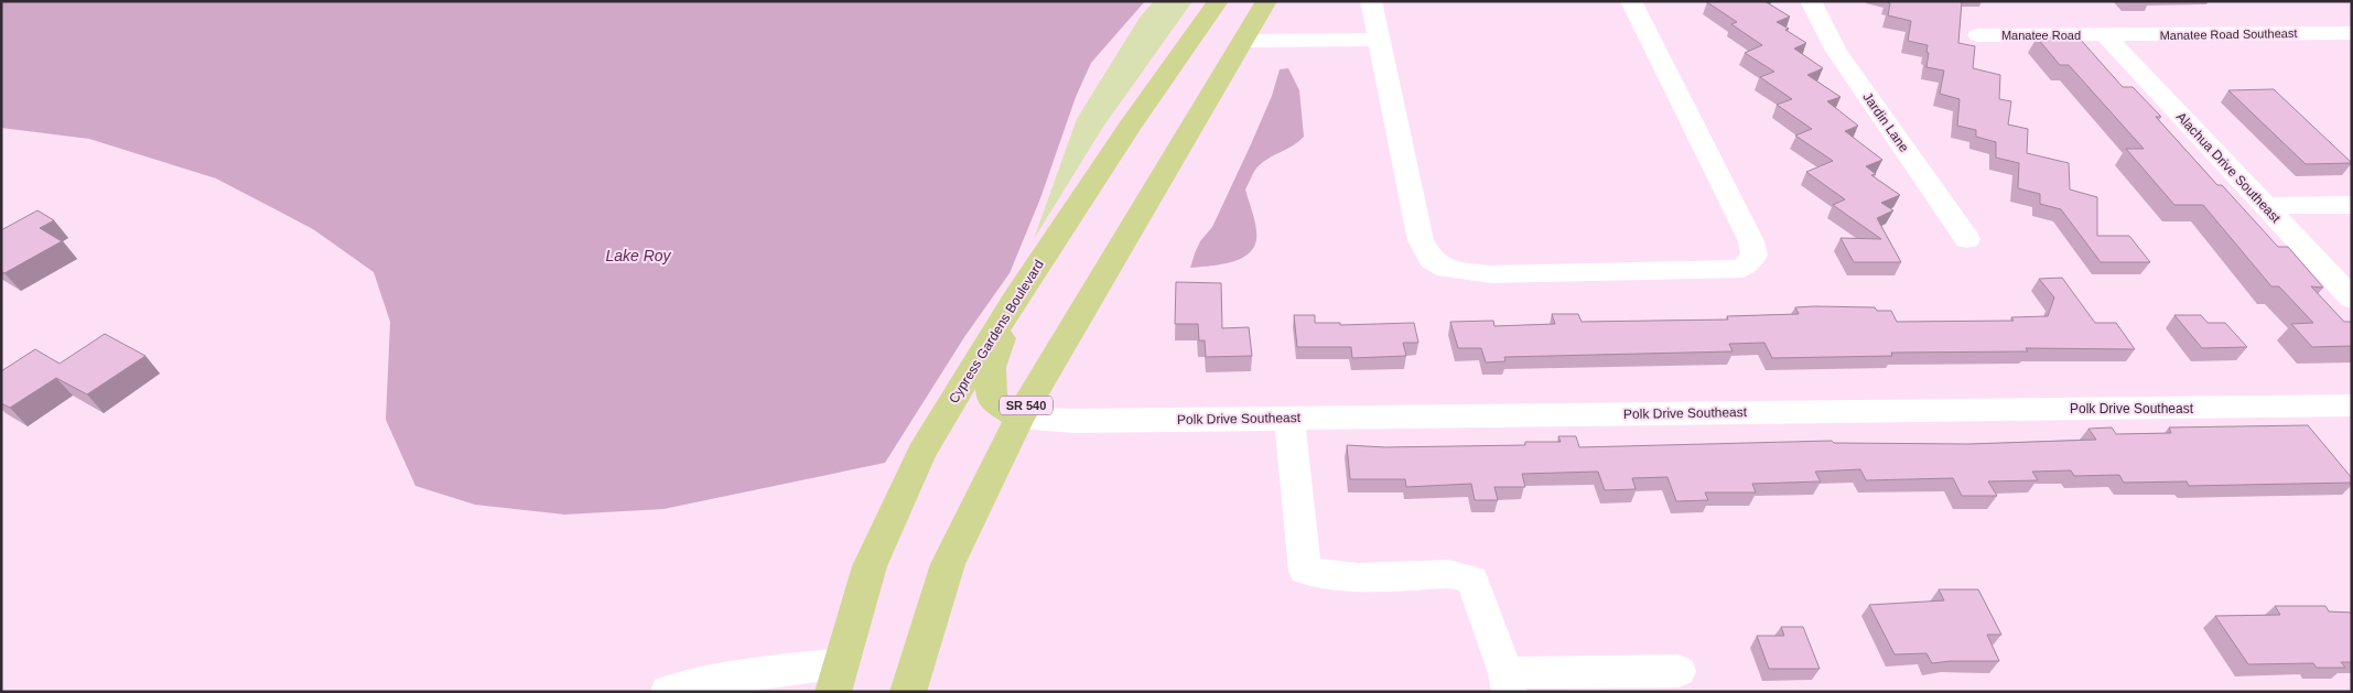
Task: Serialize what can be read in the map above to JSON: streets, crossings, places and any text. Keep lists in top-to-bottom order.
{
  "streets": {
    "main road": ["Cypress Gardens Boulevard", "SR 540"],
    "street": [
      "Manatee Road Southeast",
      "Manatee Road",
      "Jardin Lane",
      "Alachua Drive Southeast",
      "Polk Drive Southeast"
    ]
  },
  "crossings": [
    ["Manatee Road Southeast", "Manatee Road"],
    ["Manatee Road Southeast", "Alachua Drive Southeast"],
    ["Manatee Road", "Alachua Drive Southeast"],
    ["SR 540", "Polk Drive Southeast"]
  ],
  "water": ["Lake Roy"]
}
